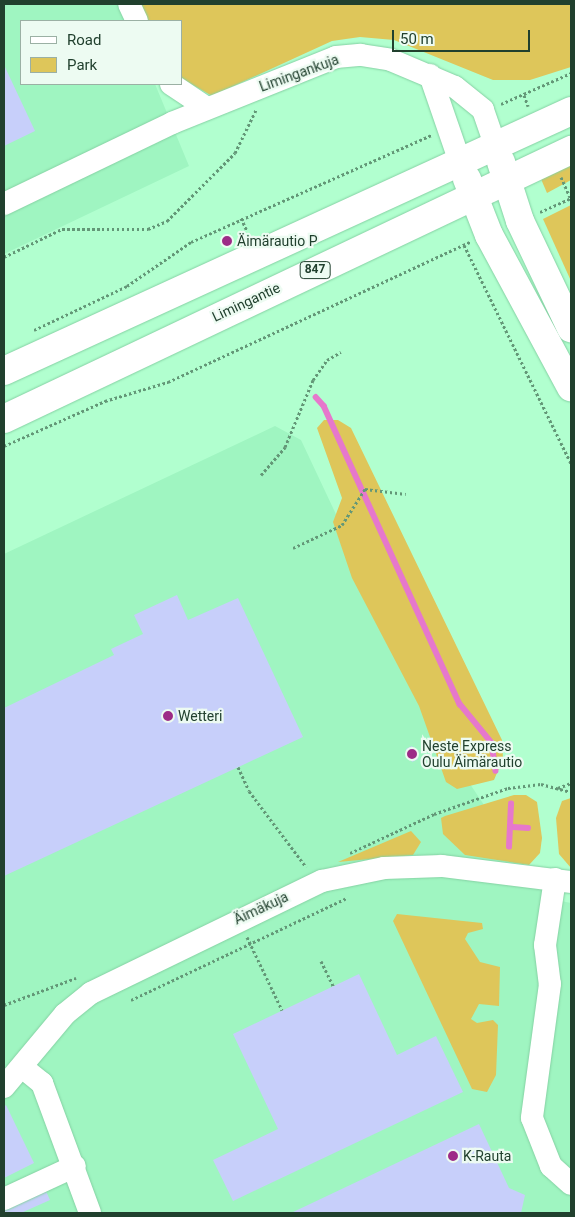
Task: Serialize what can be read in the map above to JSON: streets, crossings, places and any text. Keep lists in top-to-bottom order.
{
  "streets": {
    "main road": ["847", "Limingantie"],
    "street": ["Limingankuja", "Äimäkuja"]
  },
  "places": [
    "Äimärautio P",
    "Wetteri",
    "Neste Express Oulu Äimärautio",
    "K-Rauta"
  ],
  "legend": ["Road", "Park"],
  "scale_bar": "50 m"
}
